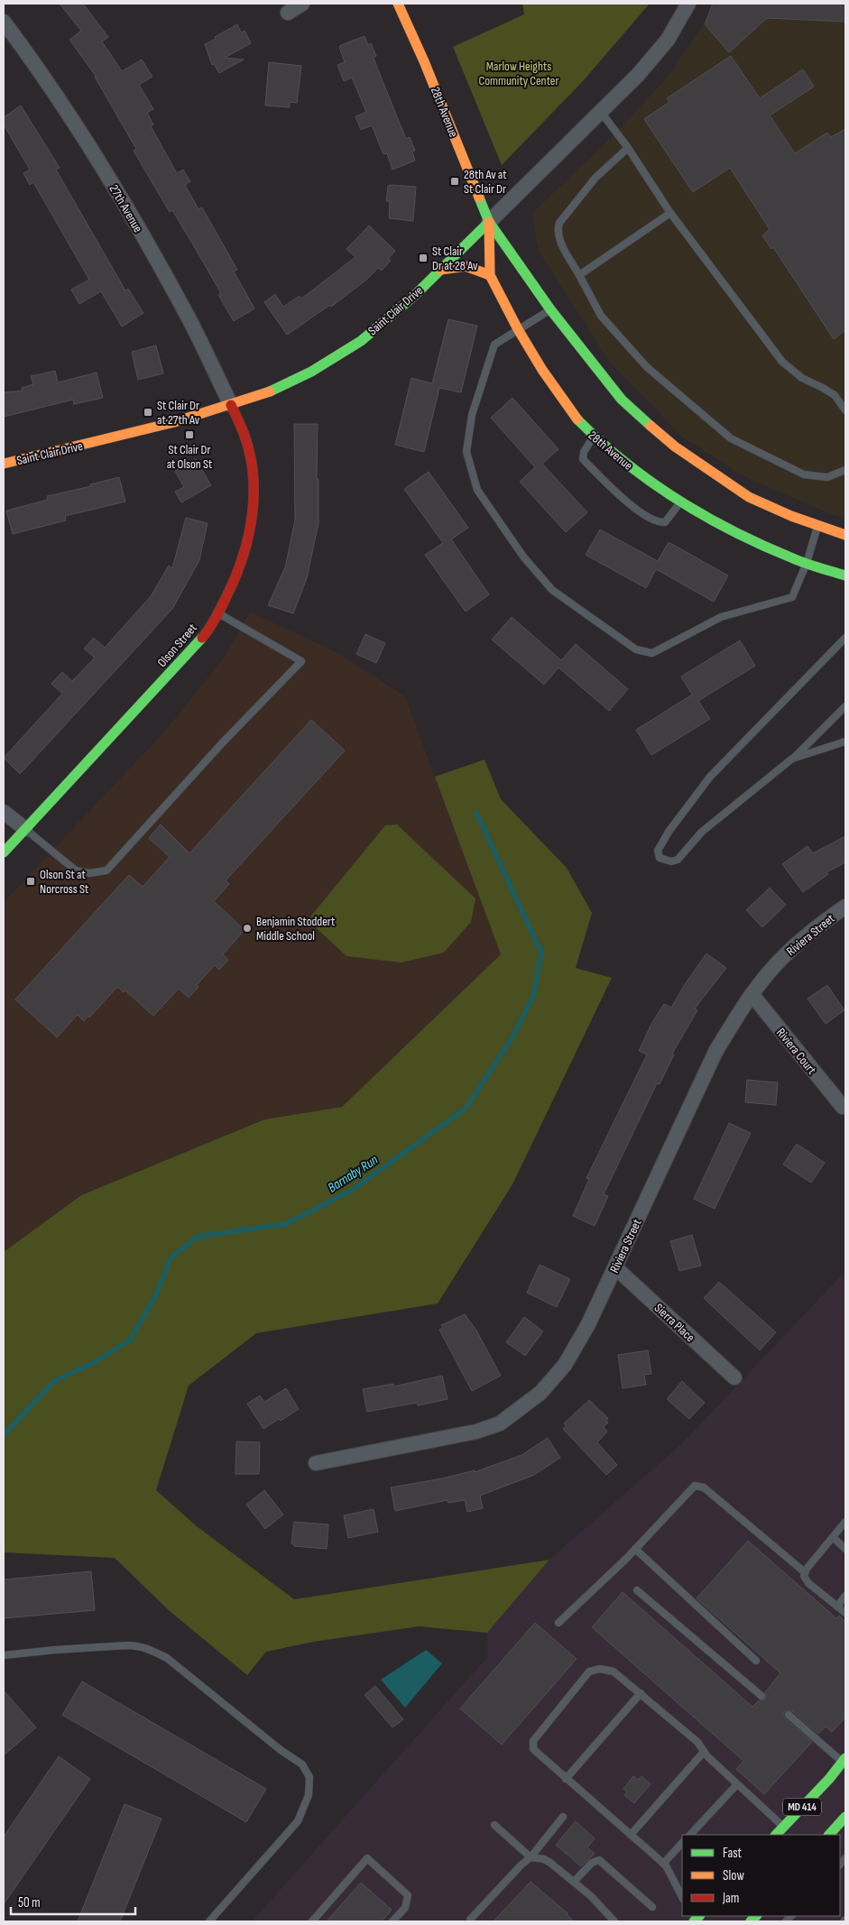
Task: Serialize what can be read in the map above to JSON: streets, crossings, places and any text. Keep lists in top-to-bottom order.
{
  "streets": {
    "street": [
      "28th Avenue",
      "27th Avenue",
      "Saint Clair Drive",
      "Olson Street",
      "Riviera Street",
      "Riviera Court",
      "Sierra Place",
      "MD 414"
    ]
  },
  "crossings": [
    ["28th Avenue", "Saint Clair Drive"],
    ["27th Avenue", "Saint Clair Drive"],
    ["27th Avenue", "Olson Street"],
    ["Saint Clair Drive", "Olson Street"],
    ["Riviera Street", "Riviera Court"],
    ["Riviera Street", "Sierra Place"]
  ],
  "water": ["Barnaby Run"],
  "parks": ["Marlow Heights Community Center"],
  "places": {
    "transit": [
      "28th Av at St Clair Dr",
      "St Clair Dr at 28 Av",
      "St Clair Dr at 27th Av",
      "St Clair Dr at Olson St",
      "Olson St at Norcross St"
    ],
    "other": ["Benjamin Stoddert Middle School"]
  },
  "legend": ["Fast", "Slow", "Jam"],
  "scale_bar": "50 m"
}
